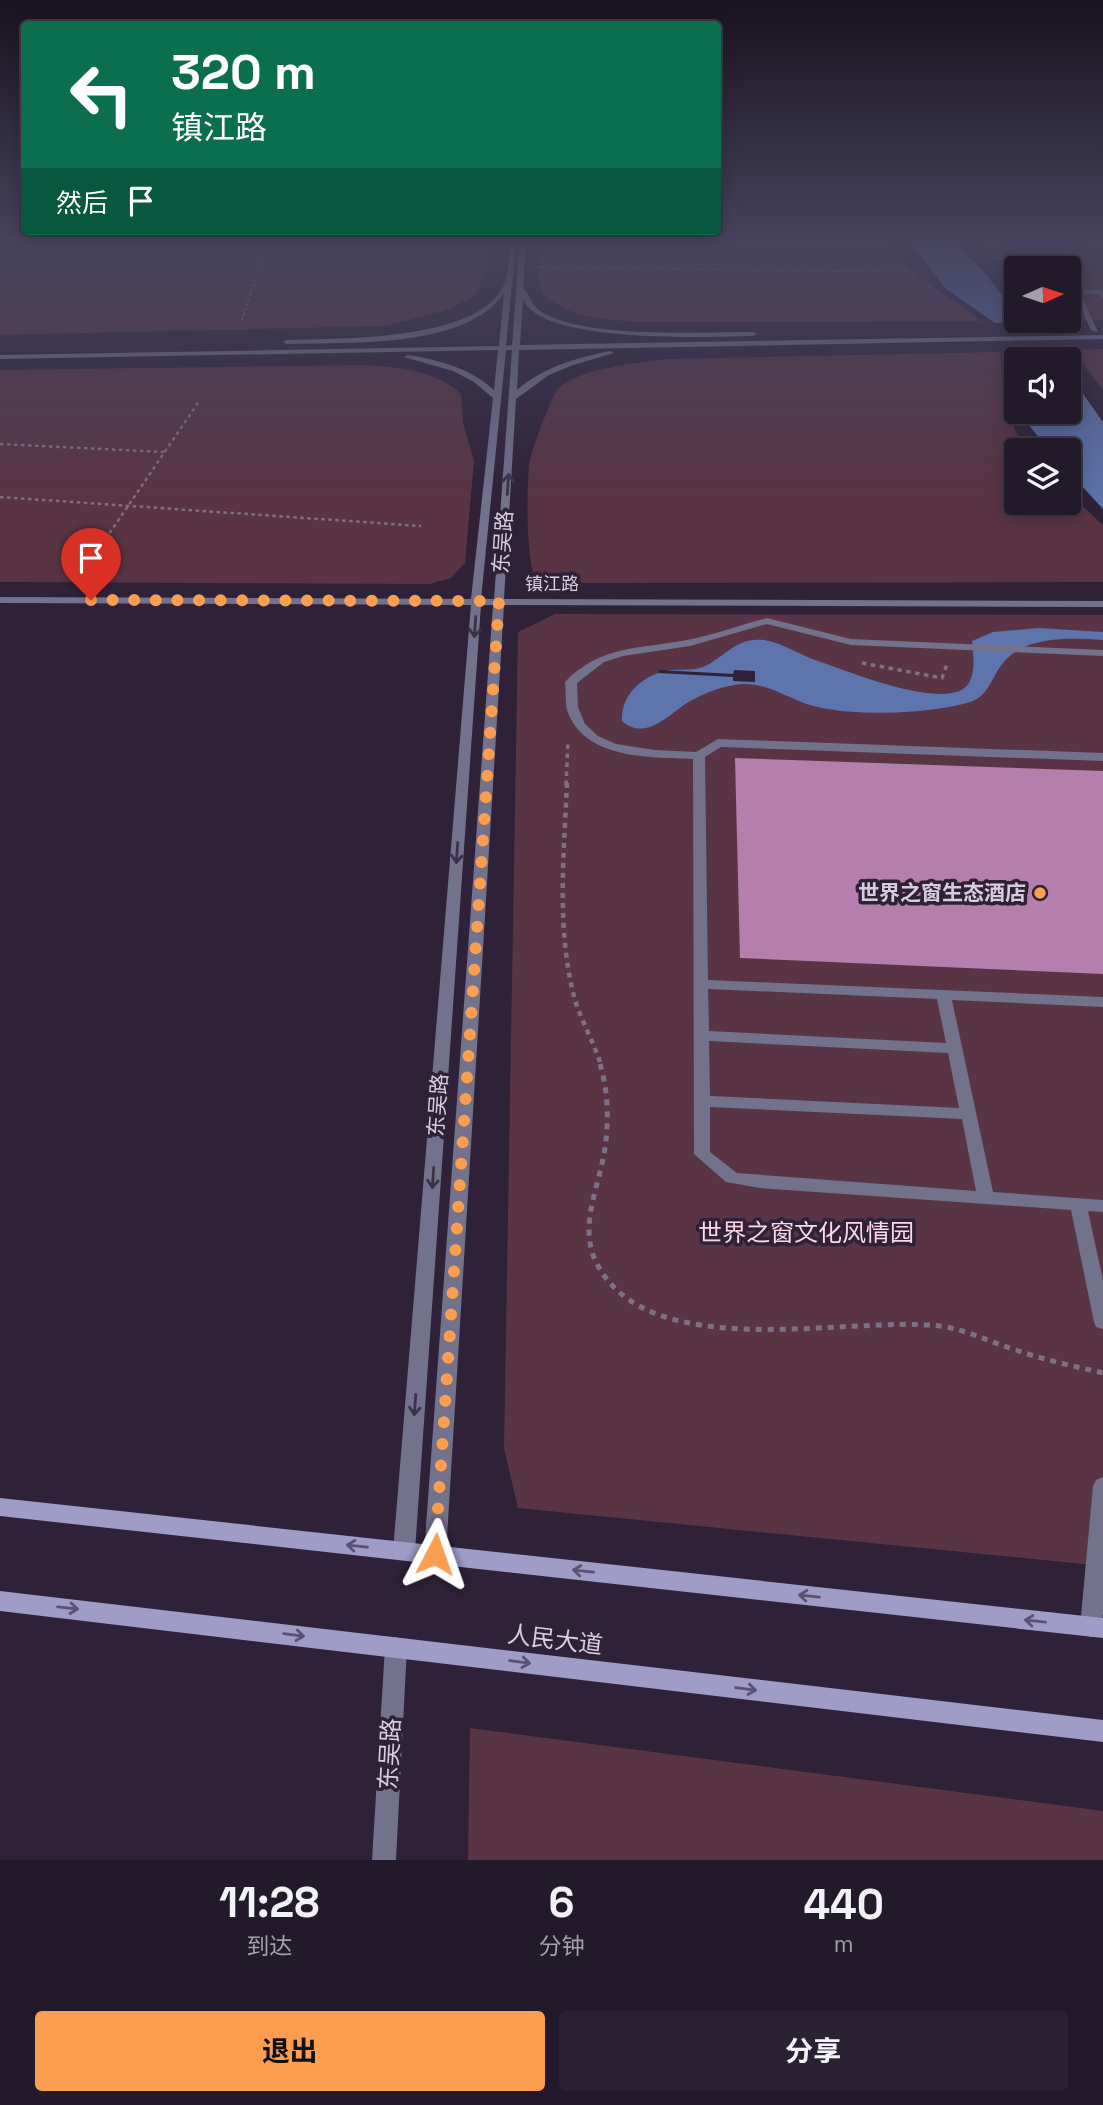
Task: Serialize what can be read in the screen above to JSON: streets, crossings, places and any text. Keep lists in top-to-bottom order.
{
  "streets": {
    "main road": ["人民大道"],
    "street": ["东吴路", "镇江路"]
  },
  "crossings": [
    ["东吴路", "镇江路"],
    ["东吴路", "人民大道"]
  ],
  "parks": ["世界之窗文化风情园"],
  "places": ["世界之窗生态酒店"],
  "north": "right",
  "page": {
    "turn": ["320 m", "镇江路"],
    "then": "然后",
    "eta": [
      "11:28",
      "到达",
      "6",
      "分钟",
      "440",
      "m"
    ],
    "buttons": ["退出", "分享"]
  }
}
